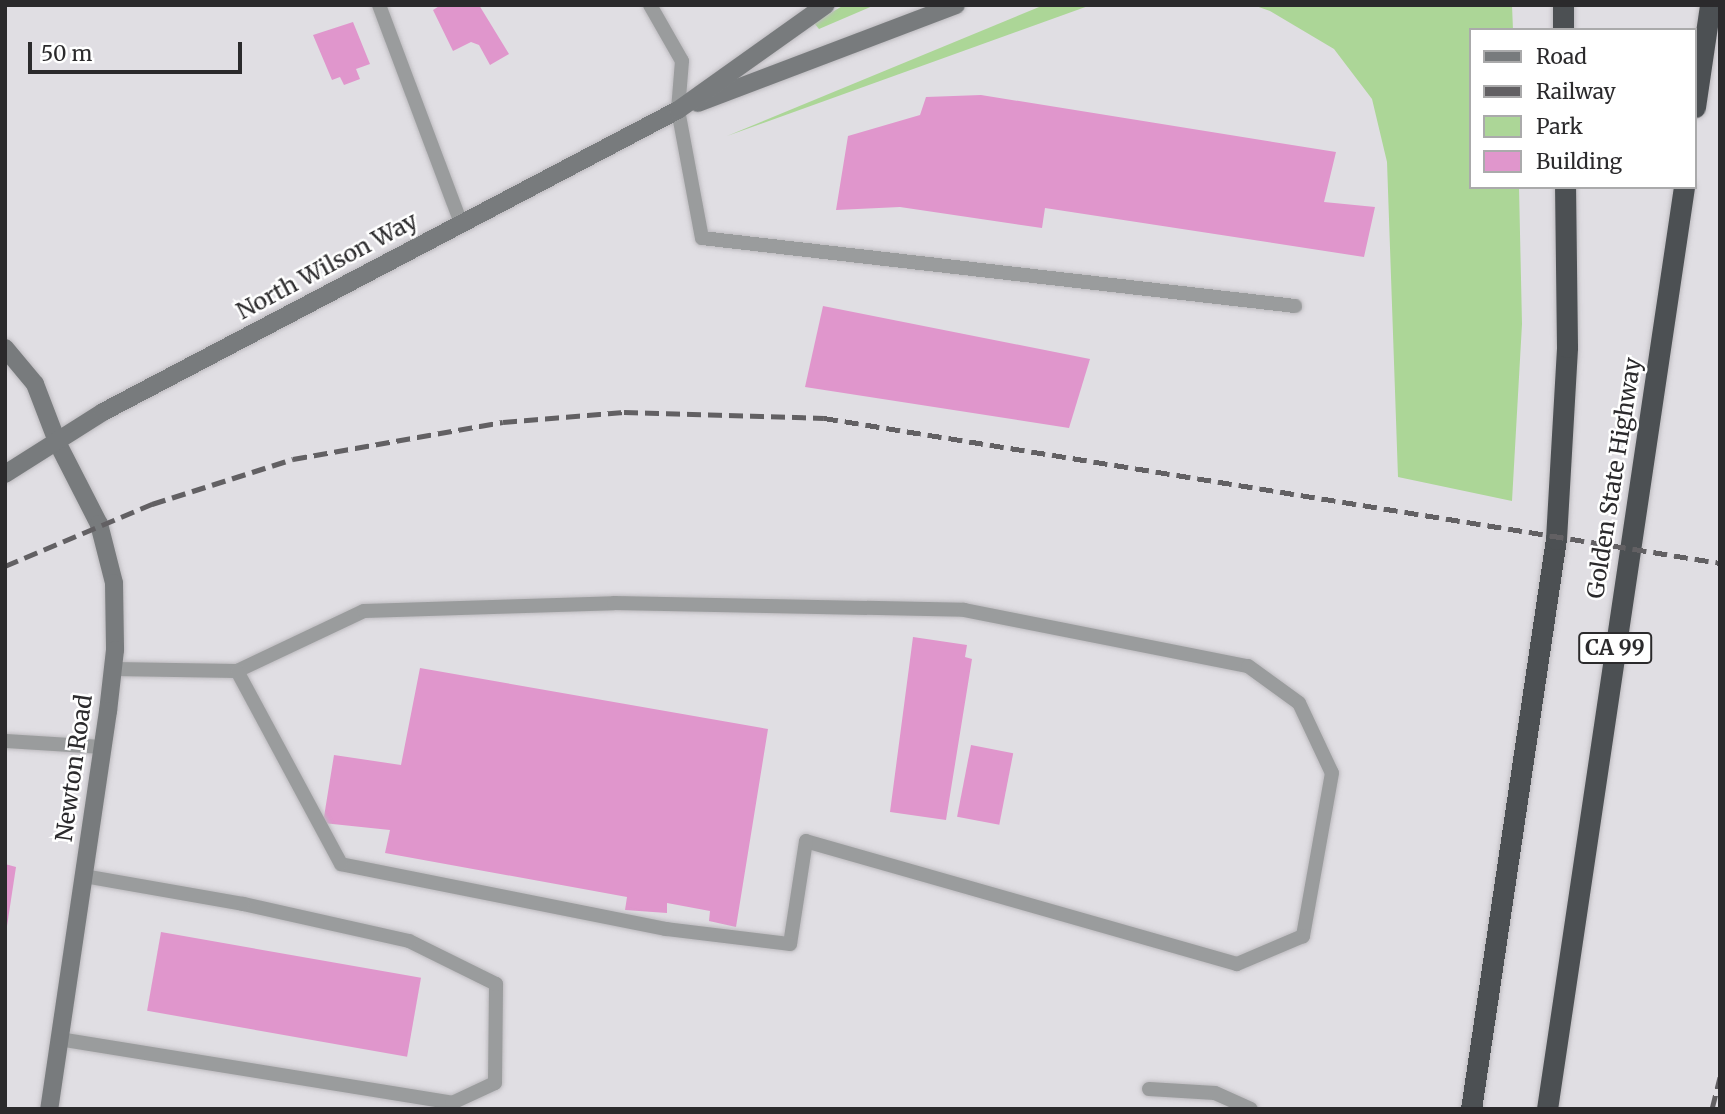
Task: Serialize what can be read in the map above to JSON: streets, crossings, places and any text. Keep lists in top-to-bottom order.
{
  "streets": {
    "highway": ["Golden State Highway", "CA 99"],
    "main road": ["North Wilson Way", "Newton Road"]
  },
  "crossings": [
    ["North Wilson Way", "Newton Road"]
  ],
  "legend": [
    "Road",
    "Railway",
    "Park",
    "Building"
  ],
  "scale_bar": "50 m"
}
